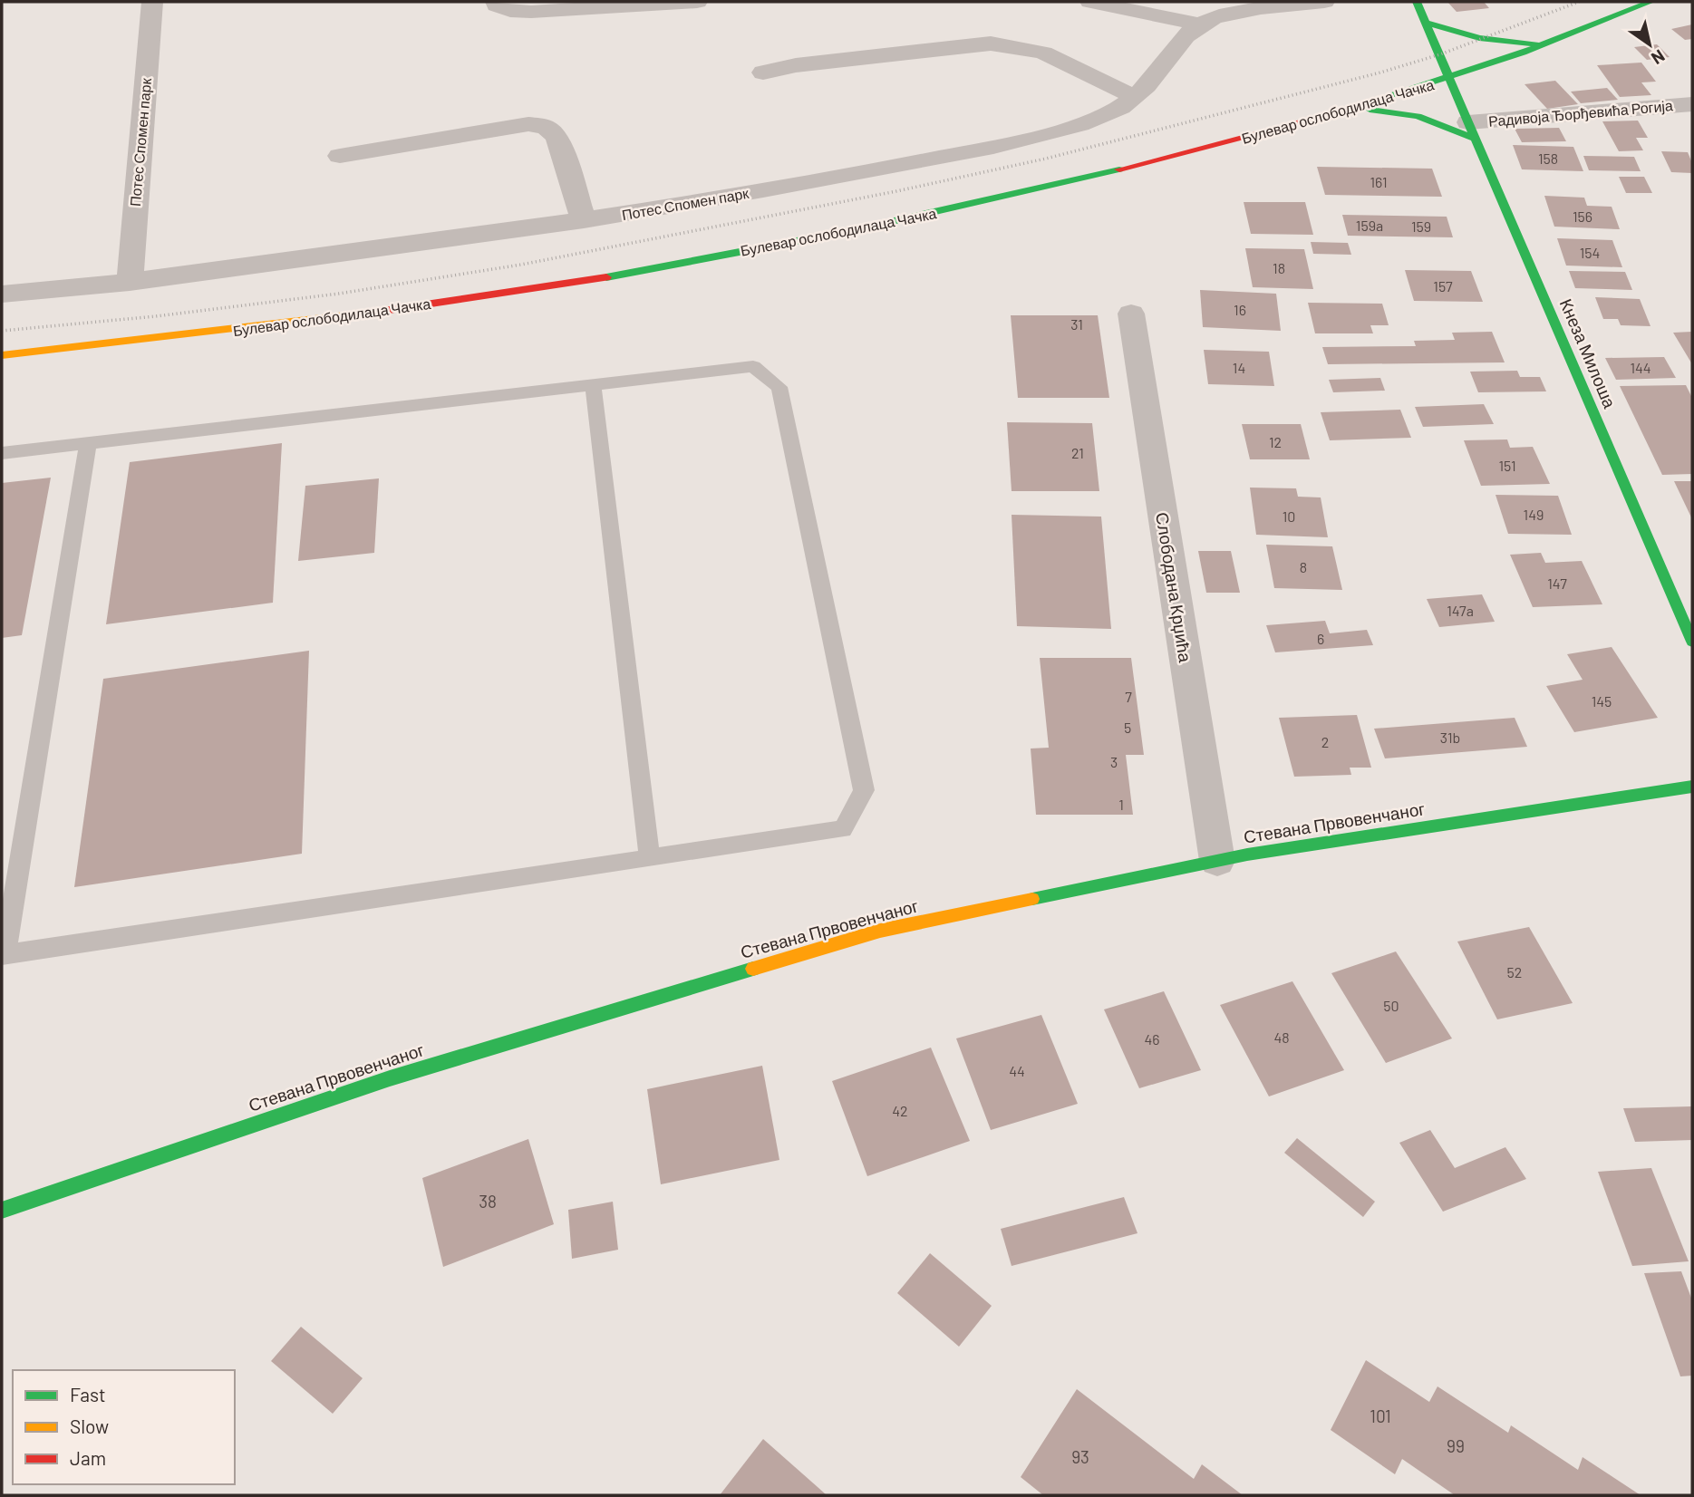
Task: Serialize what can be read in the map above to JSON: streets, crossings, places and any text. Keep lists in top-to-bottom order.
{
  "streets": {
    "main road": ["Булевар ослободилаца Чачка", "Кнеза Милоша", "Стевана Првовенчаног"],
    "street": ["Радивоја Ђорђевића Рогија", "Потес Спомен парк", "Слободана Крџића"]
  },
  "crossings": [
    ["Булевар ослободилаца Чачка", "Кнеза Милоша"],
    ["Радивоја Ђорђевића Рогија", "Кнеза Милоша"],
    ["Слободана Крџића", "Стевана Првовенчаног"]
  ],
  "house_numbers": [
    "158",
    "161",
    "156",
    "159a",
    "159",
    "154",
    "18",
    "157",
    "16",
    "31",
    "14",
    "144",
    "12",
    "21",
    "151",
    "149",
    "10",
    "8",
    "147",
    "147a",
    "6",
    "7",
    "145",
    "5",
    "31b",
    "2",
    "3",
    "1",
    "52",
    "50",
    "48",
    "46",
    "44",
    "42",
    "38",
    "101",
    "99",
    "93"
  ],
  "legend": ["Fast", "Slow", "Jam"],
  "north": "bottom right"
}
